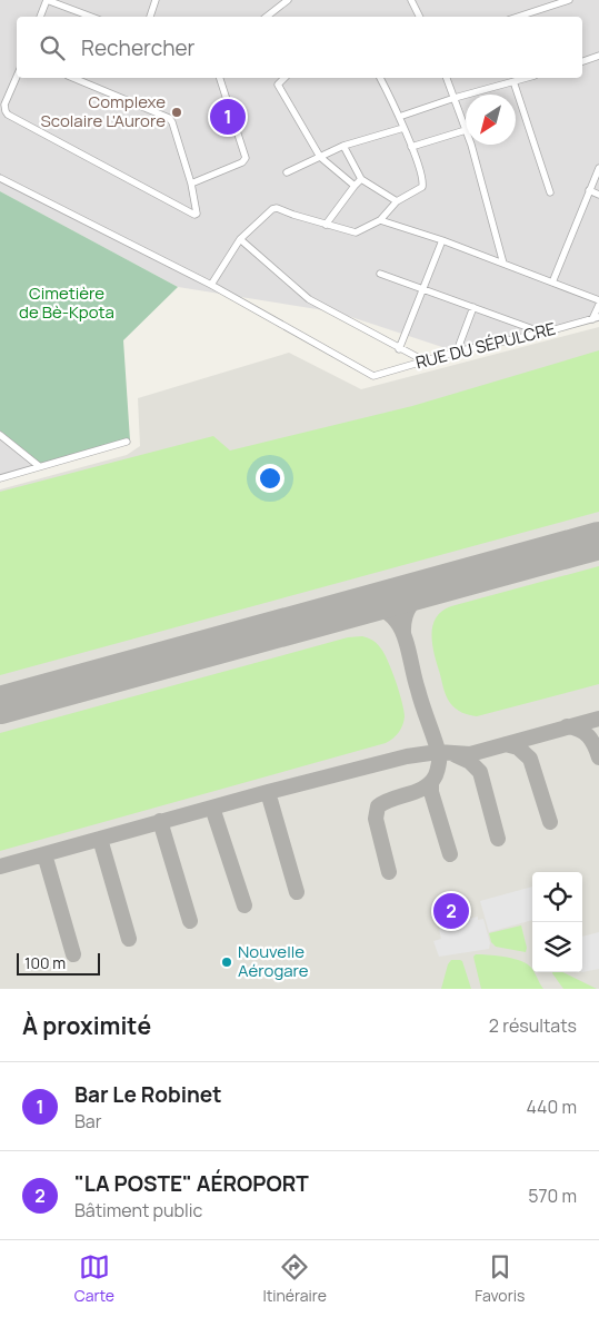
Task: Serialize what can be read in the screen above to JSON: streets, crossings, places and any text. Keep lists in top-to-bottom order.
{
  "streets": {
    "street": ["RUE DU SÉPULCRE"]
  },
  "parks": ["Cimetière de Bè-Kpota"],
  "places": ["Complexe Scolaire L'Aurore", "Nouvelle Aérogare"],
  "scale_bar": "100 m",
  "north": "bottom left",
  "page": {
    "search": "Rechercher",
    "pins": ["1", "2"],
    "scale": "100 m",
    "heading": ["À proximité", "2 résultats"],
    "list": [
      {
        "mark": "1",
        "name": "Bar Le Robinet",
        "note": "Bar",
        "value": "440 m"
      },
      {
        "mark": "2",
        "name": "\"LA POSTE\" AÉROPORT",
        "note": "Bâtiment public",
        "value": "570 m"
      }
    ],
    "nav": ["Carte", "Itinéraire", "Favoris"]
  }
}
